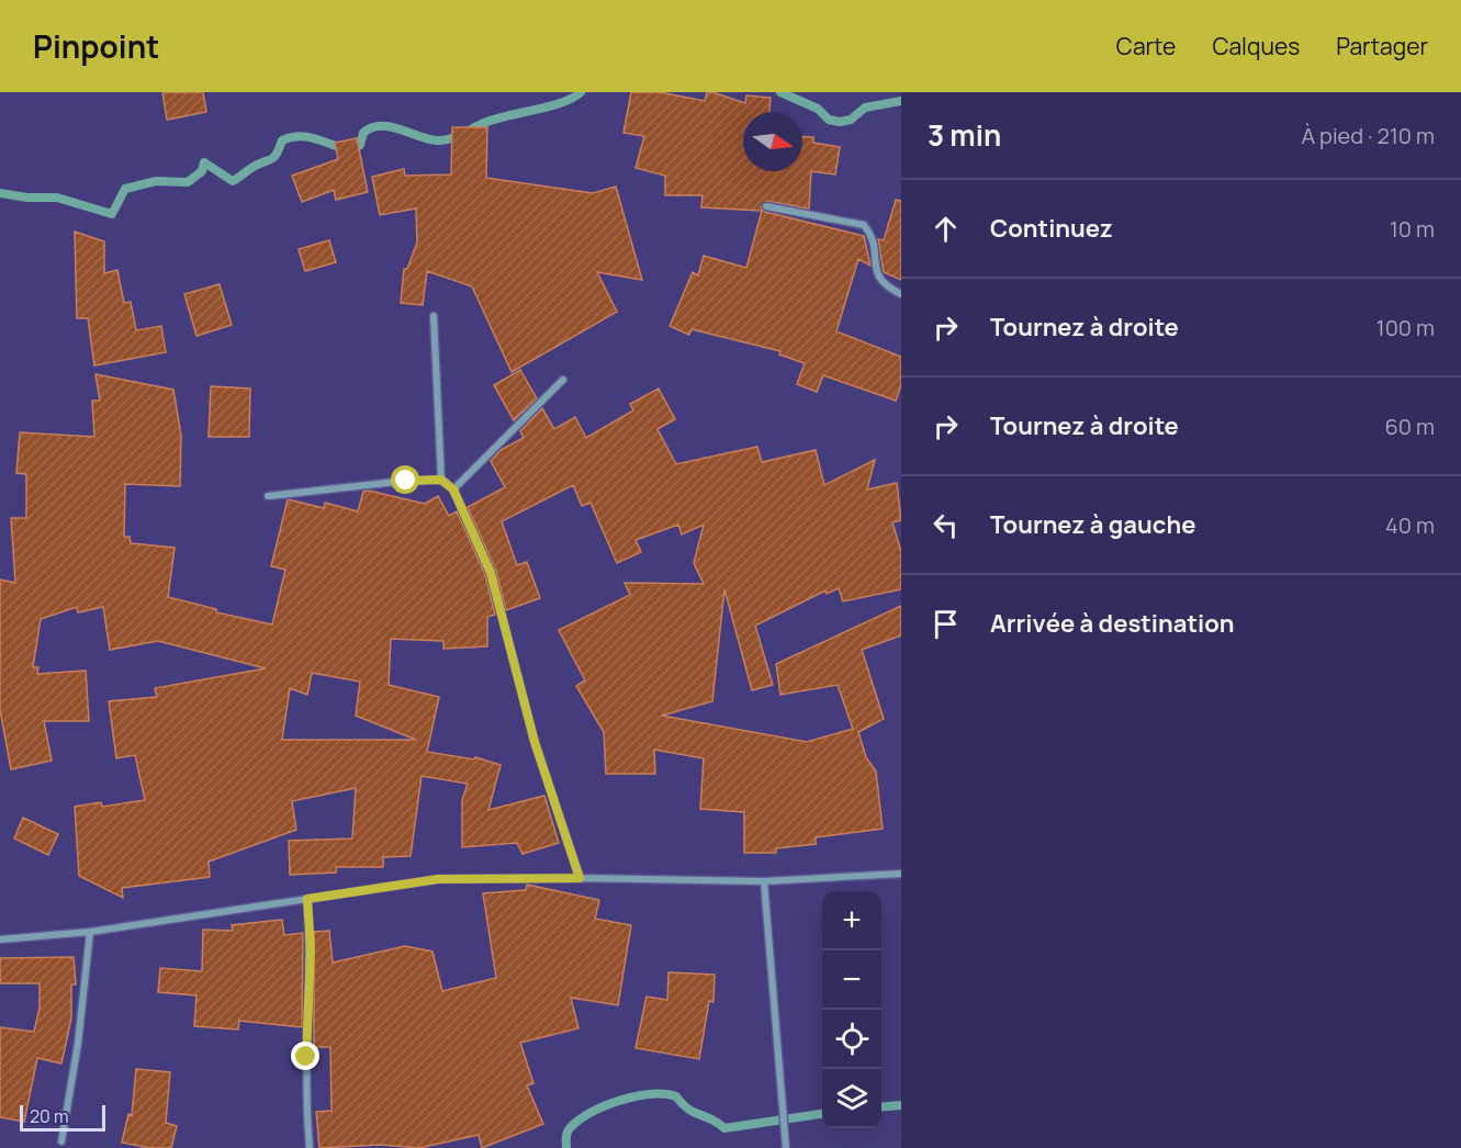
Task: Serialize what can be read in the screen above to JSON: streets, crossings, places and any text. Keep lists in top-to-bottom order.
{
  "scale_bar": "20 m",
  "north": "right",
  "page": {
    "header": "Pinpoint",
    "nav": ["Carte", "Calques", "Partager"],
    "heading": ["3 min", "À pied · 210 m"],
    "list": [
      ["Continuez", "10 m"],
      ["Tournez à droite", "100 m"],
      ["Tournez à droite", "60 m"],
      ["Tournez à gauche", "40 m"],
      "Arrivée à destination"
    ],
    "map_buttons": ["+", "−"],
    "scale": "20 m"
  }
}
